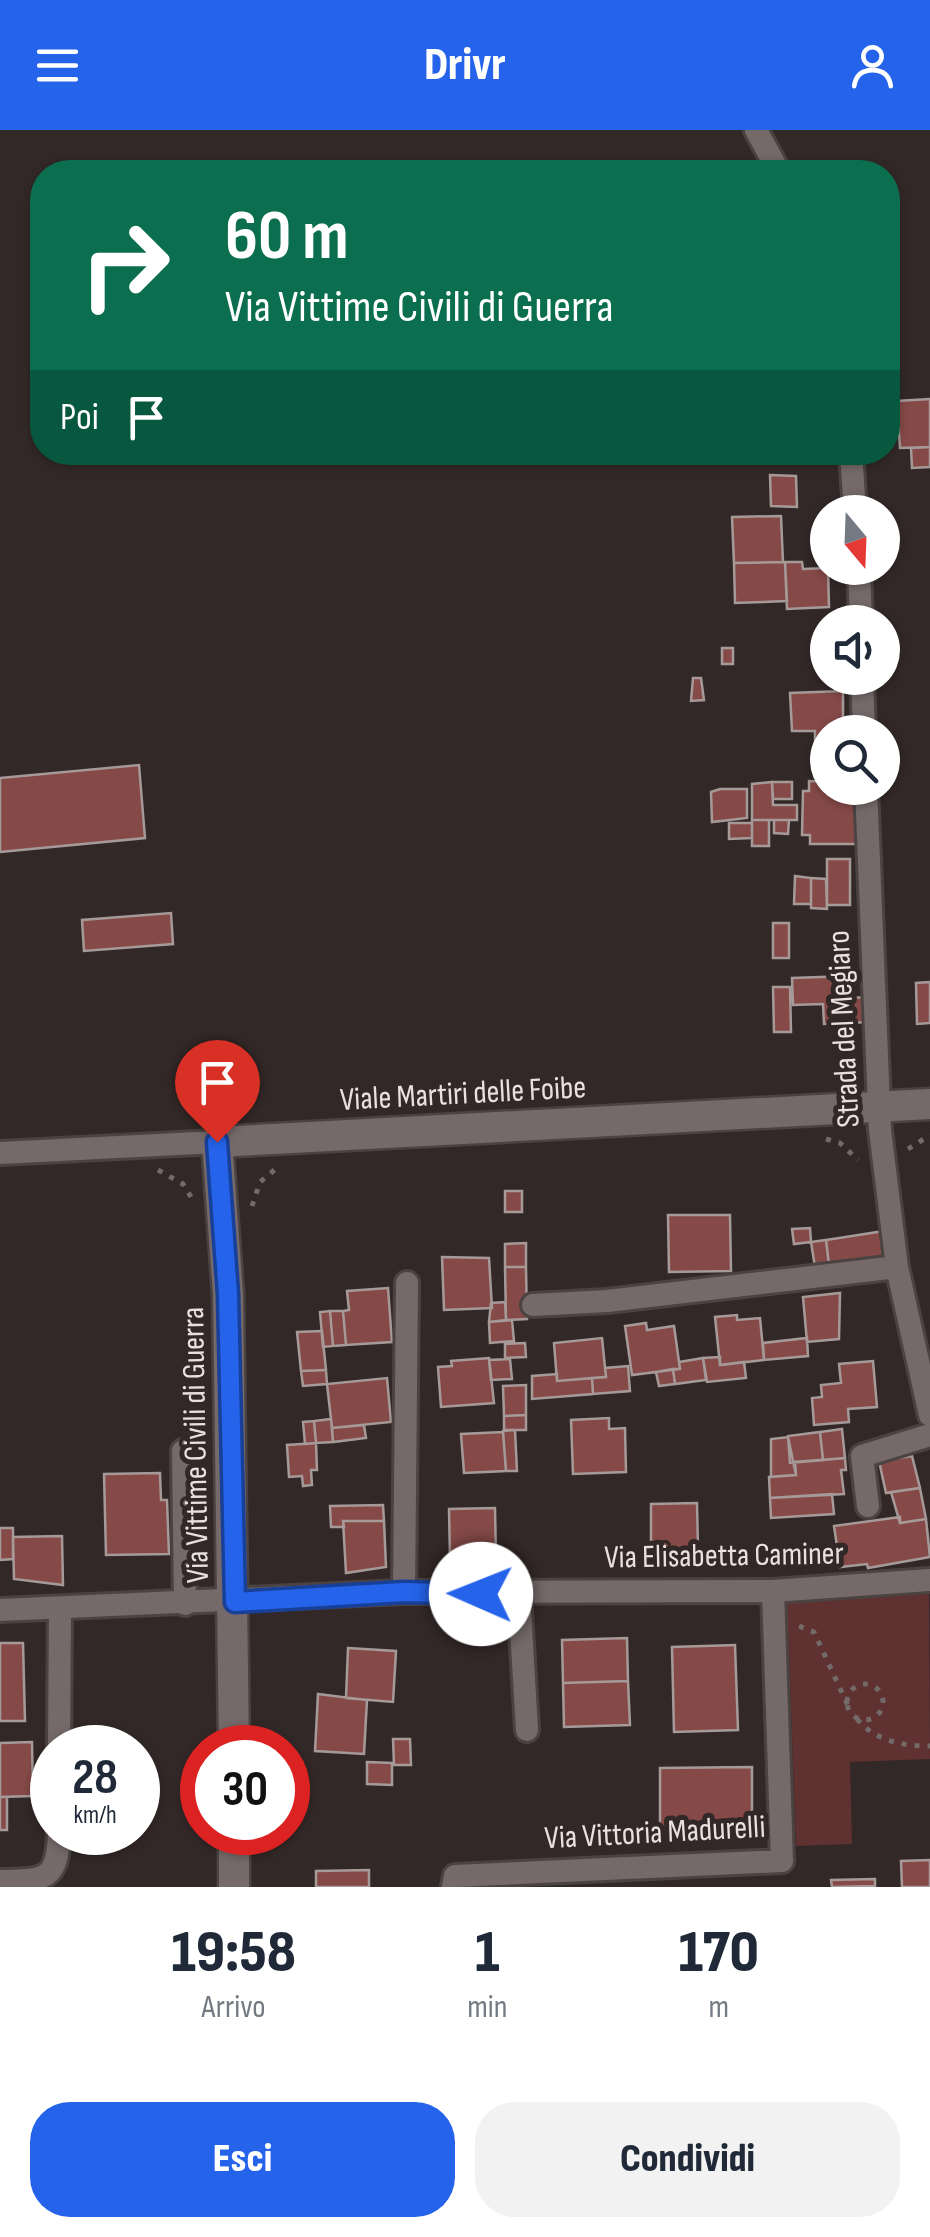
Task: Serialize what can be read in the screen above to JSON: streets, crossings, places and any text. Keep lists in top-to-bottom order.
{
  "streets": {
    "street": [
      "Strada del Megiaro",
      "Viale Martiri delle Foibe",
      "Via Vittime Civili di Guerra",
      "Via Elisabetta Caminer",
      "Via Vittoria Madurelli"
    ]
  },
  "crossings": [
    ["Strada del Megiaro", "Viale Martiri delle Foibe"],
    ["Viale Martiri delle Foibe", "Via Vittime Civili di Guerra"],
    ["Via Vittime Civili di Guerra", "Via Elisabetta Caminer"],
    ["Via Elisabetta Caminer", "Via Vittoria Madurelli"]
  ],
  "north": "bottom",
  "page": {
    "header": "Drivr",
    "turn": ["60 m", "Via Vittime Civili di Guerra"],
    "then": "Poi",
    "speed": "28 km/h",
    "limit": "30",
    "eta": [
      "19:58",
      "Arrivo",
      "1",
      "min",
      "170",
      "m"
    ],
    "buttons": ["Esci", "Condividi"]
  }
}
